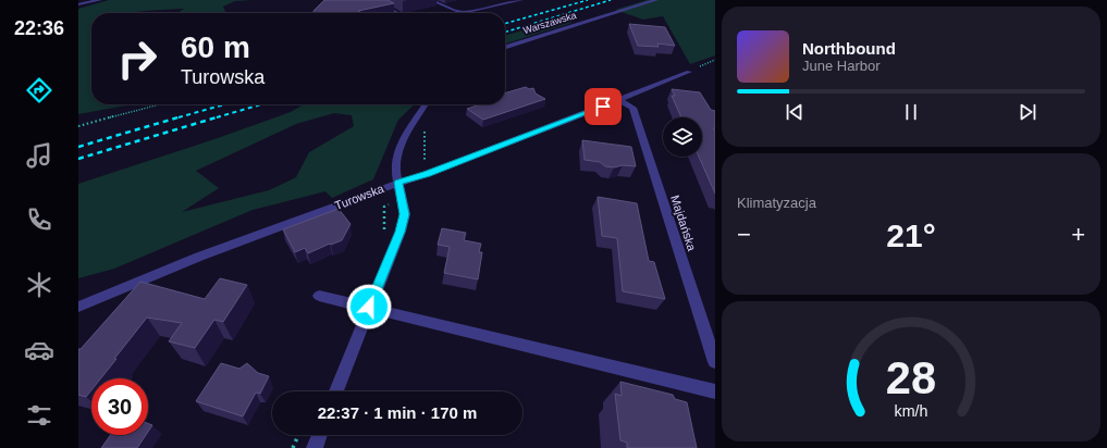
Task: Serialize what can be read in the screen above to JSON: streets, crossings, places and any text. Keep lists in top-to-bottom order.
{
  "streets": {
    "street": ["Warszawska", "Turowska", "Majdańska"]
  },
  "crossings": [
    ["Turowska", "Majdańska"]
  ],
  "page": {
    "tabs": "22:36",
    "turn": ["60 m", "Turowska"],
    "song": ["Northbound", "June Harbor"],
    "tile": "Klimatyzacja",
    "heat": ["−", "21°", "+"],
    "limit": "30",
    "trip": "22:37 · 1 min · 170 m",
    "gauge": ["28", "km/h"]
  }
}
